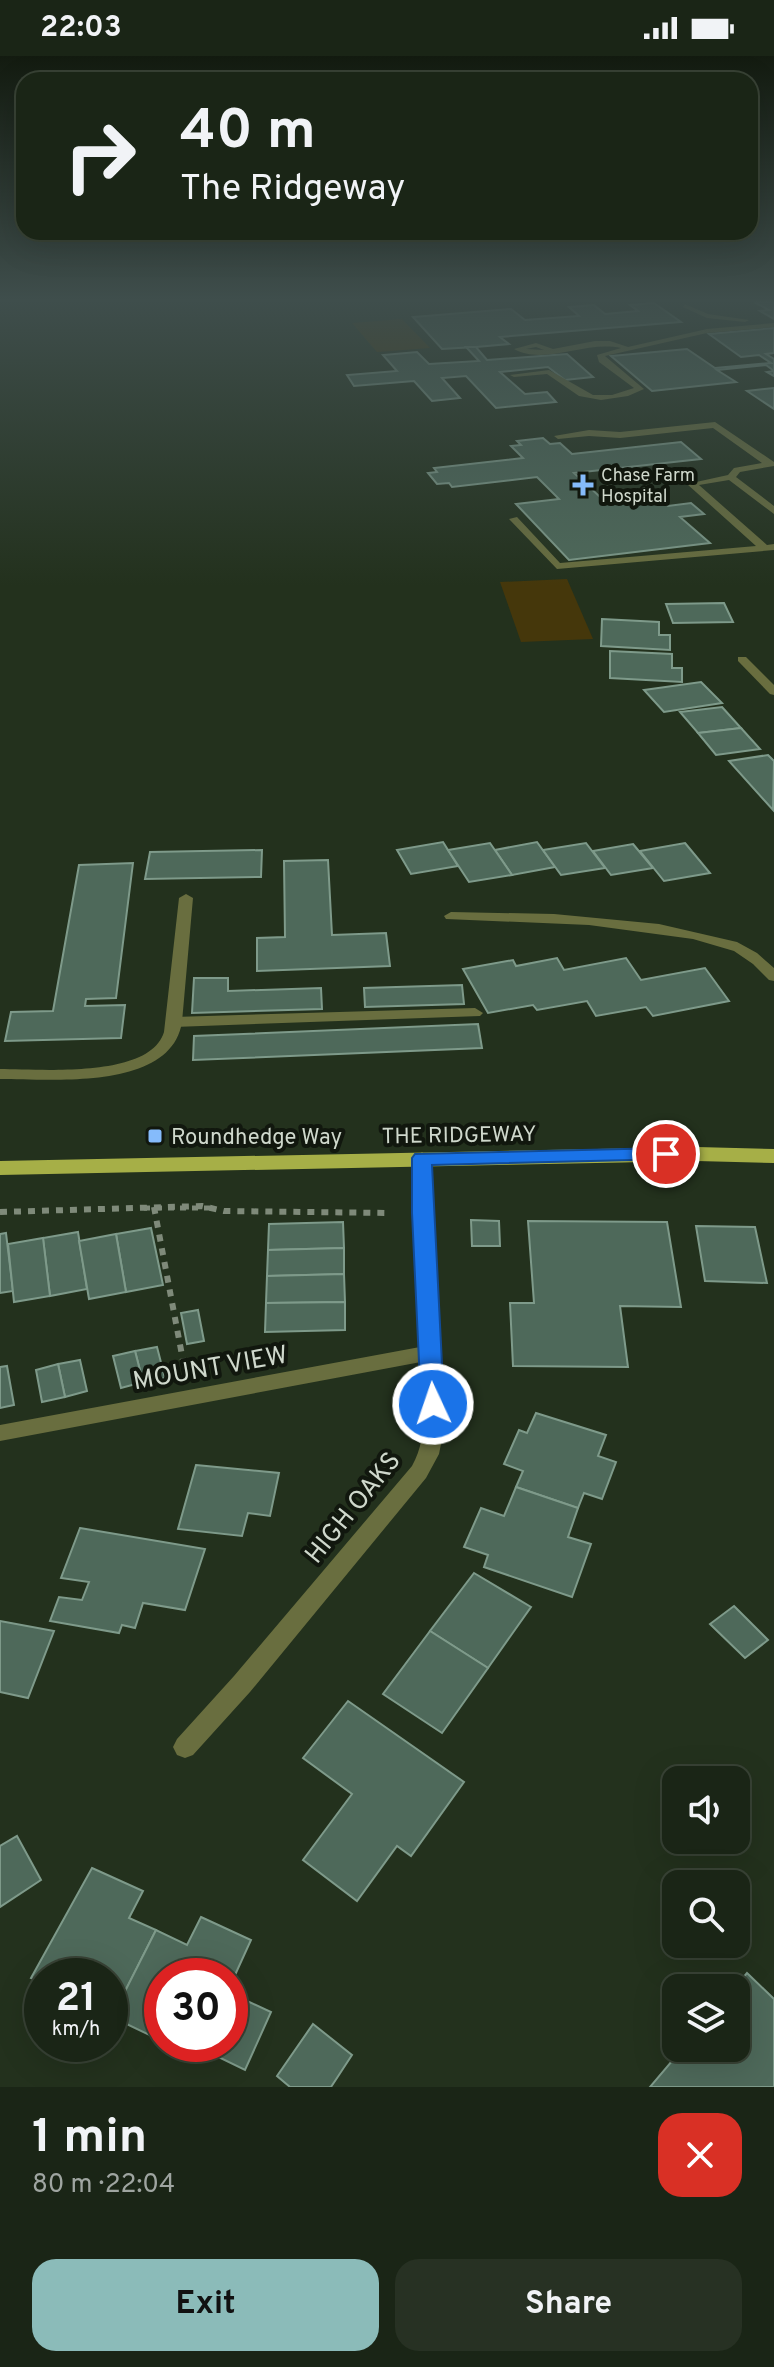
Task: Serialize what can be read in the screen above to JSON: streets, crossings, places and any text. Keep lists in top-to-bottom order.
{
  "streets": {
    "main road": ["THE RIDGEWAY"],
    "street": ["MOUNT VIEW", "HIGH OAKS"]
  },
  "crossings": [
    ["THE RIDGEWAY", "HIGH OAKS"],
    ["MOUNT VIEW", "HIGH OAKS"]
  ],
  "places": {
    "health": ["Chase Farm Hospital"],
    "transit": ["Roundhedge Way"]
  },
  "page": {
    "status": "22:03",
    "turn": ["40 m", "The Ridgeway"],
    "speed": "21 km/h",
    "limit": "30",
    "heading": ["1 min", "80 m · 22:04"],
    "buttons": ["Exit", "Share"]
  }
}
